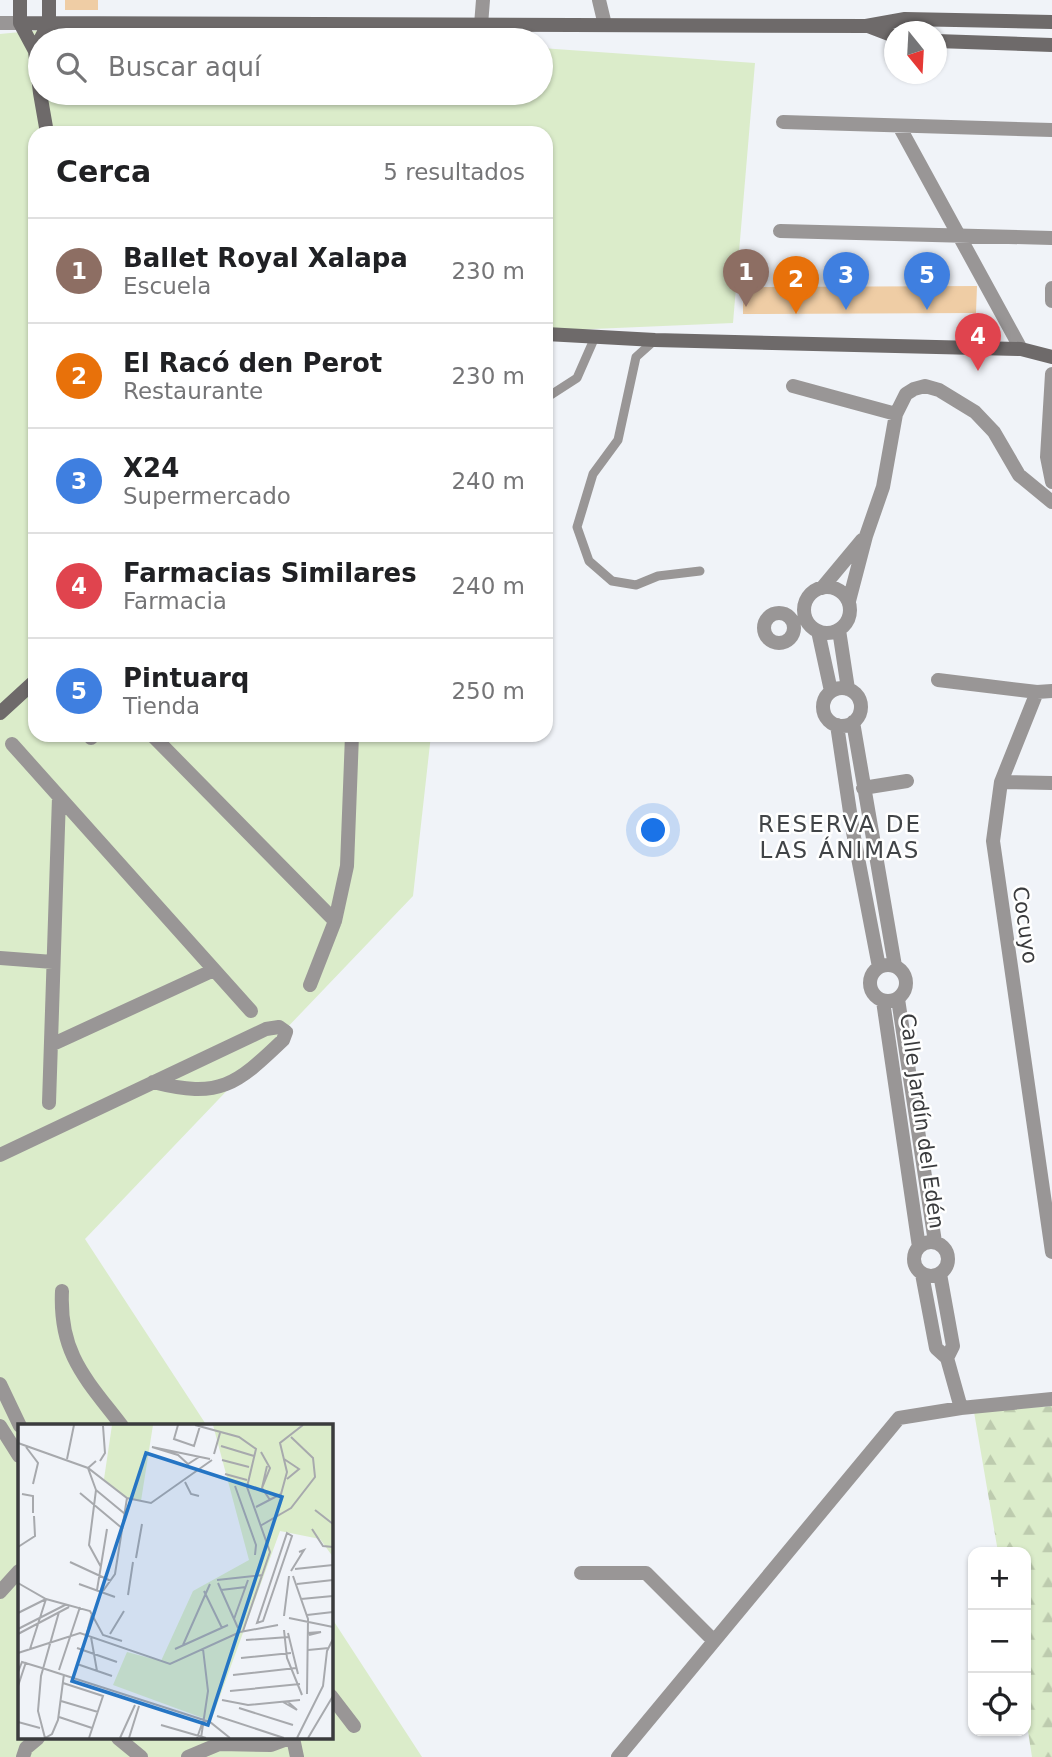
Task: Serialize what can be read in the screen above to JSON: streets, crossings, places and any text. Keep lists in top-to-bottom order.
{
  "streets": {
    "street": ["Cocuyo", "Calle Jardín del Edén"]
  },
  "districts": ["RESERVA DE LAS ÁNIMAS"],
  "north": "bottom",
  "page": {
    "search": "Buscar aquí",
    "heading": ["Cerca", "5 resultados"],
    "list": [
      {
        "mark": "1",
        "name": "Ballet Royal Xalapa",
        "note": "Escuela",
        "value": "230 m"
      },
      {
        "mark": "2",
        "name": "El Racó den Perot",
        "note": "Restaurante",
        "value": "230 m"
      },
      {
        "mark": "3",
        "name": "X24",
        "note": "Supermercado",
        "value": "240 m"
      },
      {
        "mark": "4",
        "name": "Farmacias Similares",
        "note": "Farmacia",
        "value": "240 m"
      },
      {
        "mark": "5",
        "name": "Pintuarq",
        "note": "Tienda",
        "value": "250 m"
      }
    ],
    "pins": [
      "1",
      "3",
      "5",
      "2",
      "4"
    ],
    "map_buttons": ["+", "−"]
  }
}
